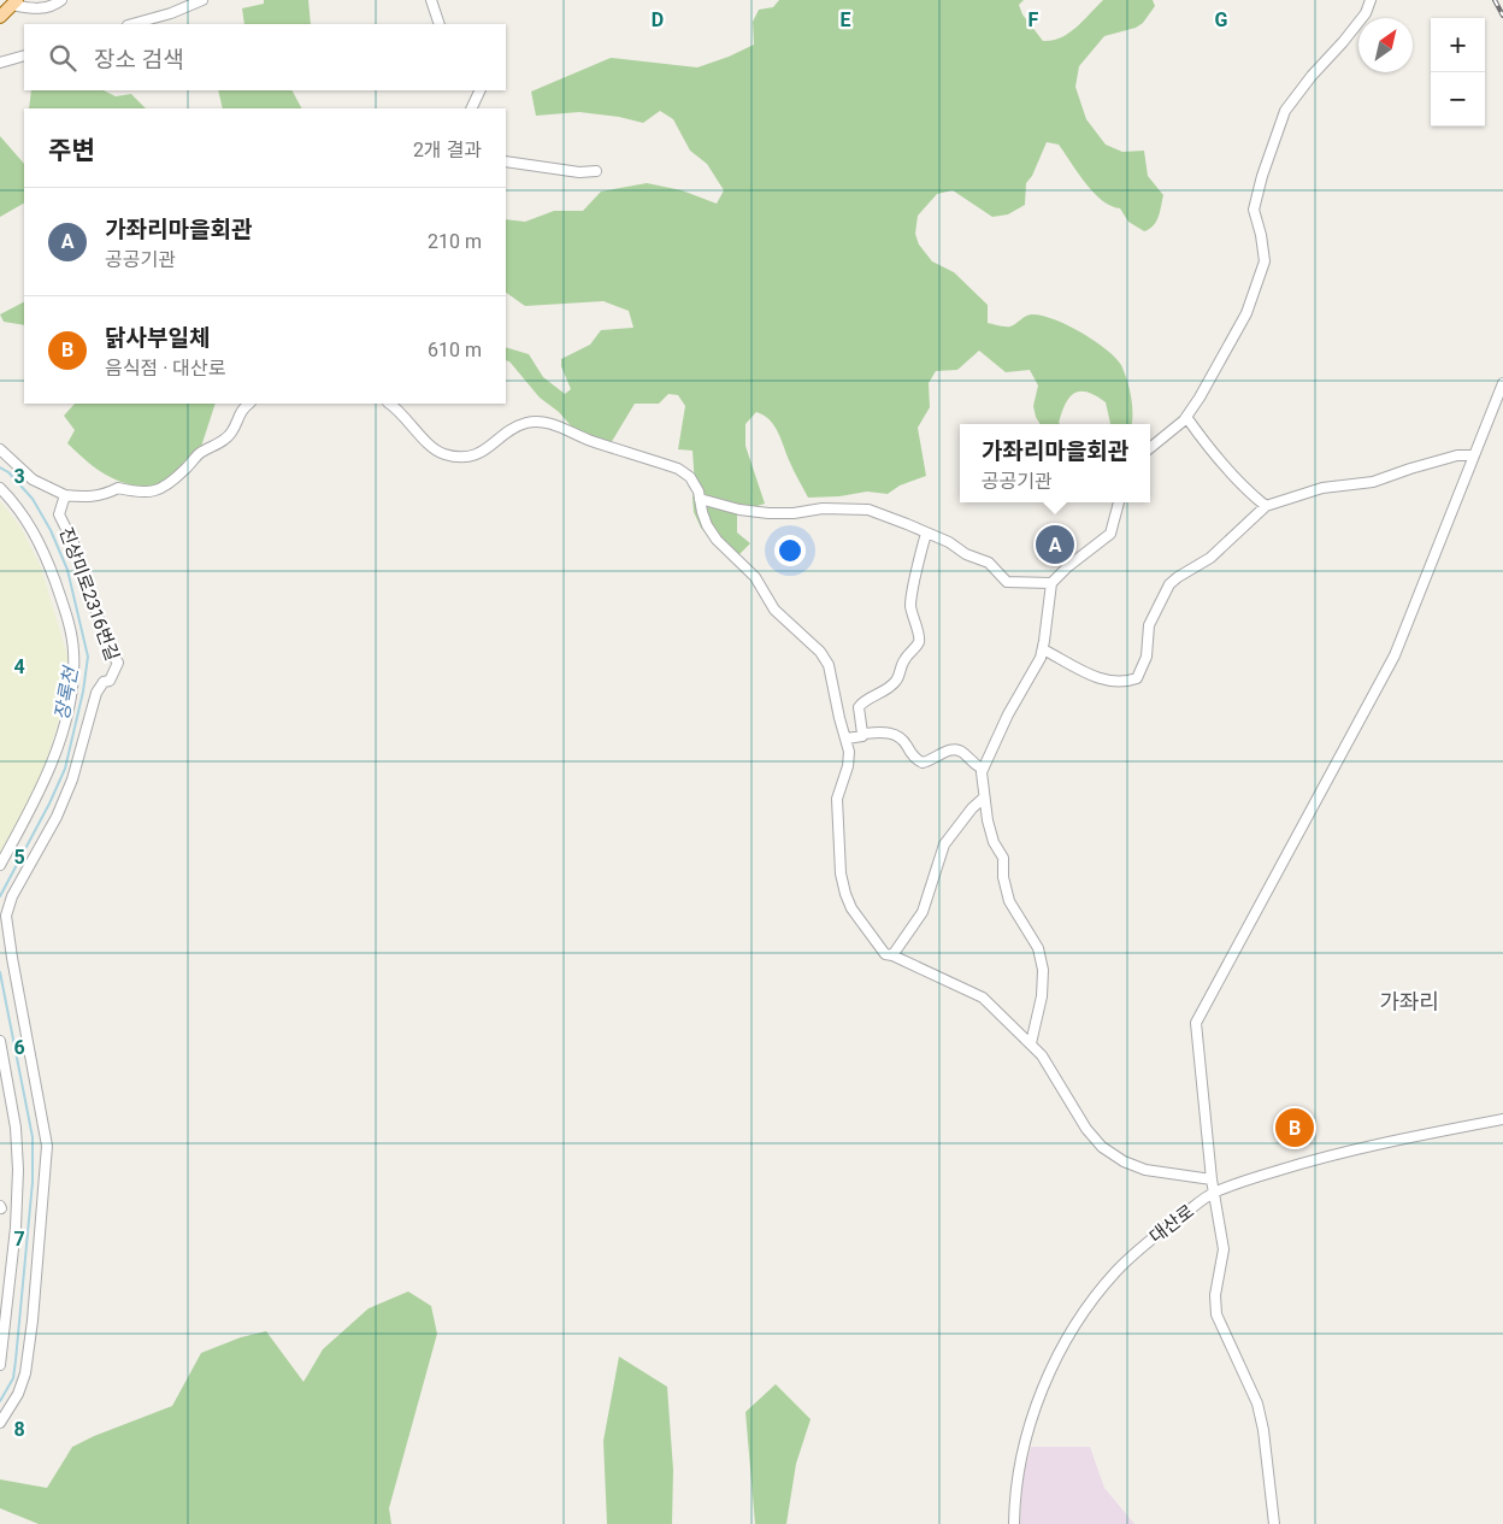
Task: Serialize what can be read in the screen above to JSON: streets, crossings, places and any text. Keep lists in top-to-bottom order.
{
  "streets": {
    "street": ["진상미로2316번길", "대산로"]
  },
  "districts": ["가좌리"],
  "water": ["장록천"],
  "north": "top right",
  "page": {
    "map_buttons": ["+", "−"],
    "search": "장소 검색",
    "heading": ["주변", "2개 결과"],
    "list": [
      {
        "mark": "A",
        "name": "가좌리마을회관",
        "note": "공공기관",
        "value": "210 m"
      },
      {
        "mark": "B",
        "name": "닭사부일체",
        "note": "음식점 · 대산로",
        "value": "610 m"
      }
    ],
    "popup": ["가좌리마을회관", "공공기관"],
    "pins": ["A", "B"]
  },
  "grid": {
    "columns": [
      "D",
      "E",
      "F",
      "G"
    ],
    "rows": [
      "3",
      "4",
      "5",
      "6",
      "7",
      "8"
    ]
  }
}
